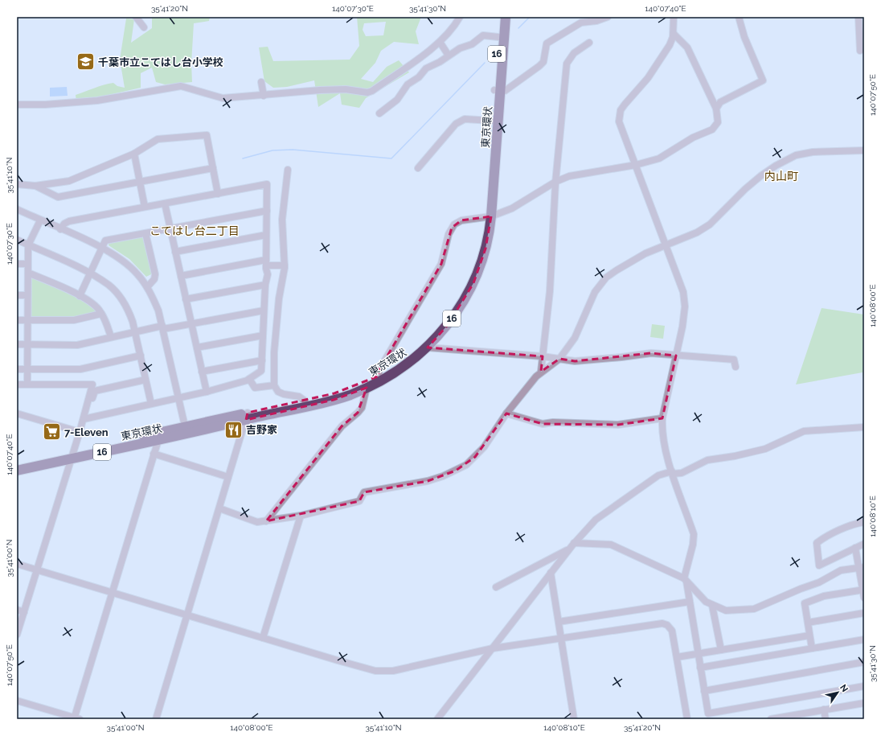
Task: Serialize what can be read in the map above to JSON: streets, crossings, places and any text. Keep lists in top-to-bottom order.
{
  "streets": {
    "highway": ["16", "東京環状"]
  },
  "districts": ["内山町", "こてはし台二丁目"],
  "places": {
    "school or university": ["千葉市立こてはし台小学校"],
    "restaurant": ["吉野家"],
    "supermarket": ["7-Eleven"]
  },
  "north": "top right",
  "coordinates": [
    "35°41'20\"N",
    "140°07'30\"E",
    "35°41'30\"N",
    "140°07'40\"E",
    "140°07'50\"E",
    "35°41'10\"N",
    "140°08'00\"E",
    "140°08'10\"E",
    "35°41'00\"N"
  ]
}
